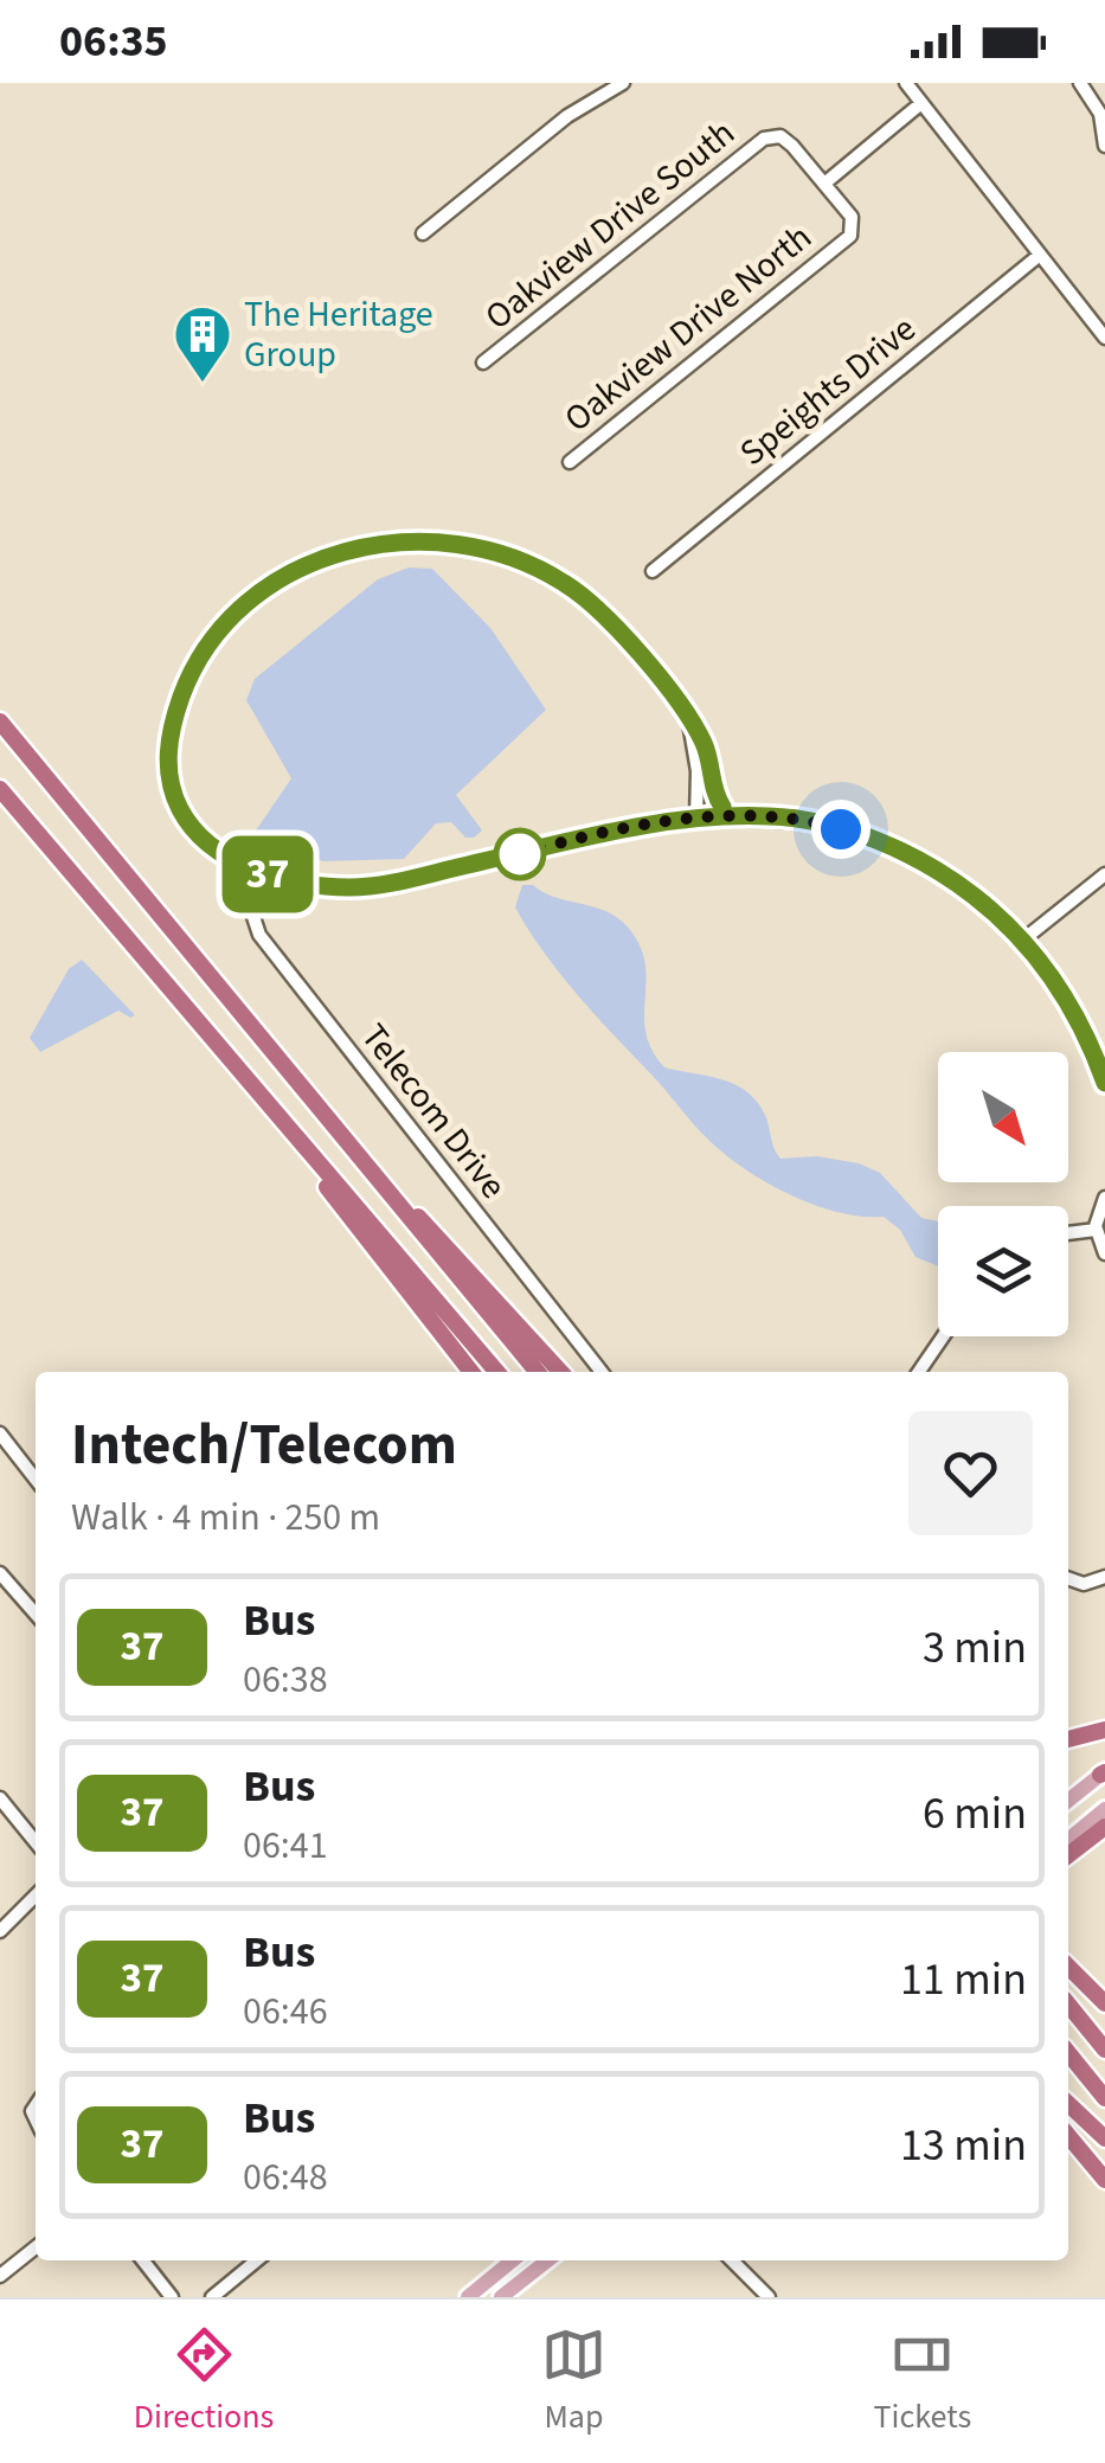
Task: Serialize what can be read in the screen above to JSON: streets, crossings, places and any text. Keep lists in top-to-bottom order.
{
  "streets": {
    "street": [
      "Oakview Drive South",
      "Oakview Drive North",
      "Speights Drive",
      "Telecom Drive"
    ]
  },
  "crossings": [
    ["Oakview Drive South", "Oakview Drive North"]
  ],
  "places": {
    "building": ["The Heritage Group"]
  },
  "lines": ["bus line 37"],
  "north": "bottom right",
  "page": {
    "status": "06:35",
    "on_map": "37",
    "heading": ["Intech/Telecom", "Walk · 4 min · 250 m"],
    "list": [
      {
        "mark": "37",
        "name": "Bus",
        "note": "06:38",
        "value": "3 min"
      },
      {
        "mark": "37",
        "name": "Bus",
        "note": "06:41",
        "value": "6 min"
      },
      {
        "mark": "37",
        "name": "Bus",
        "note": "06:46",
        "value": "11 min"
      },
      {
        "mark": "37",
        "name": "Bus",
        "note": "06:48",
        "value": "13 min"
      }
    ],
    "tabs": ["Directions", "Map", "Tickets"]
  }
}
